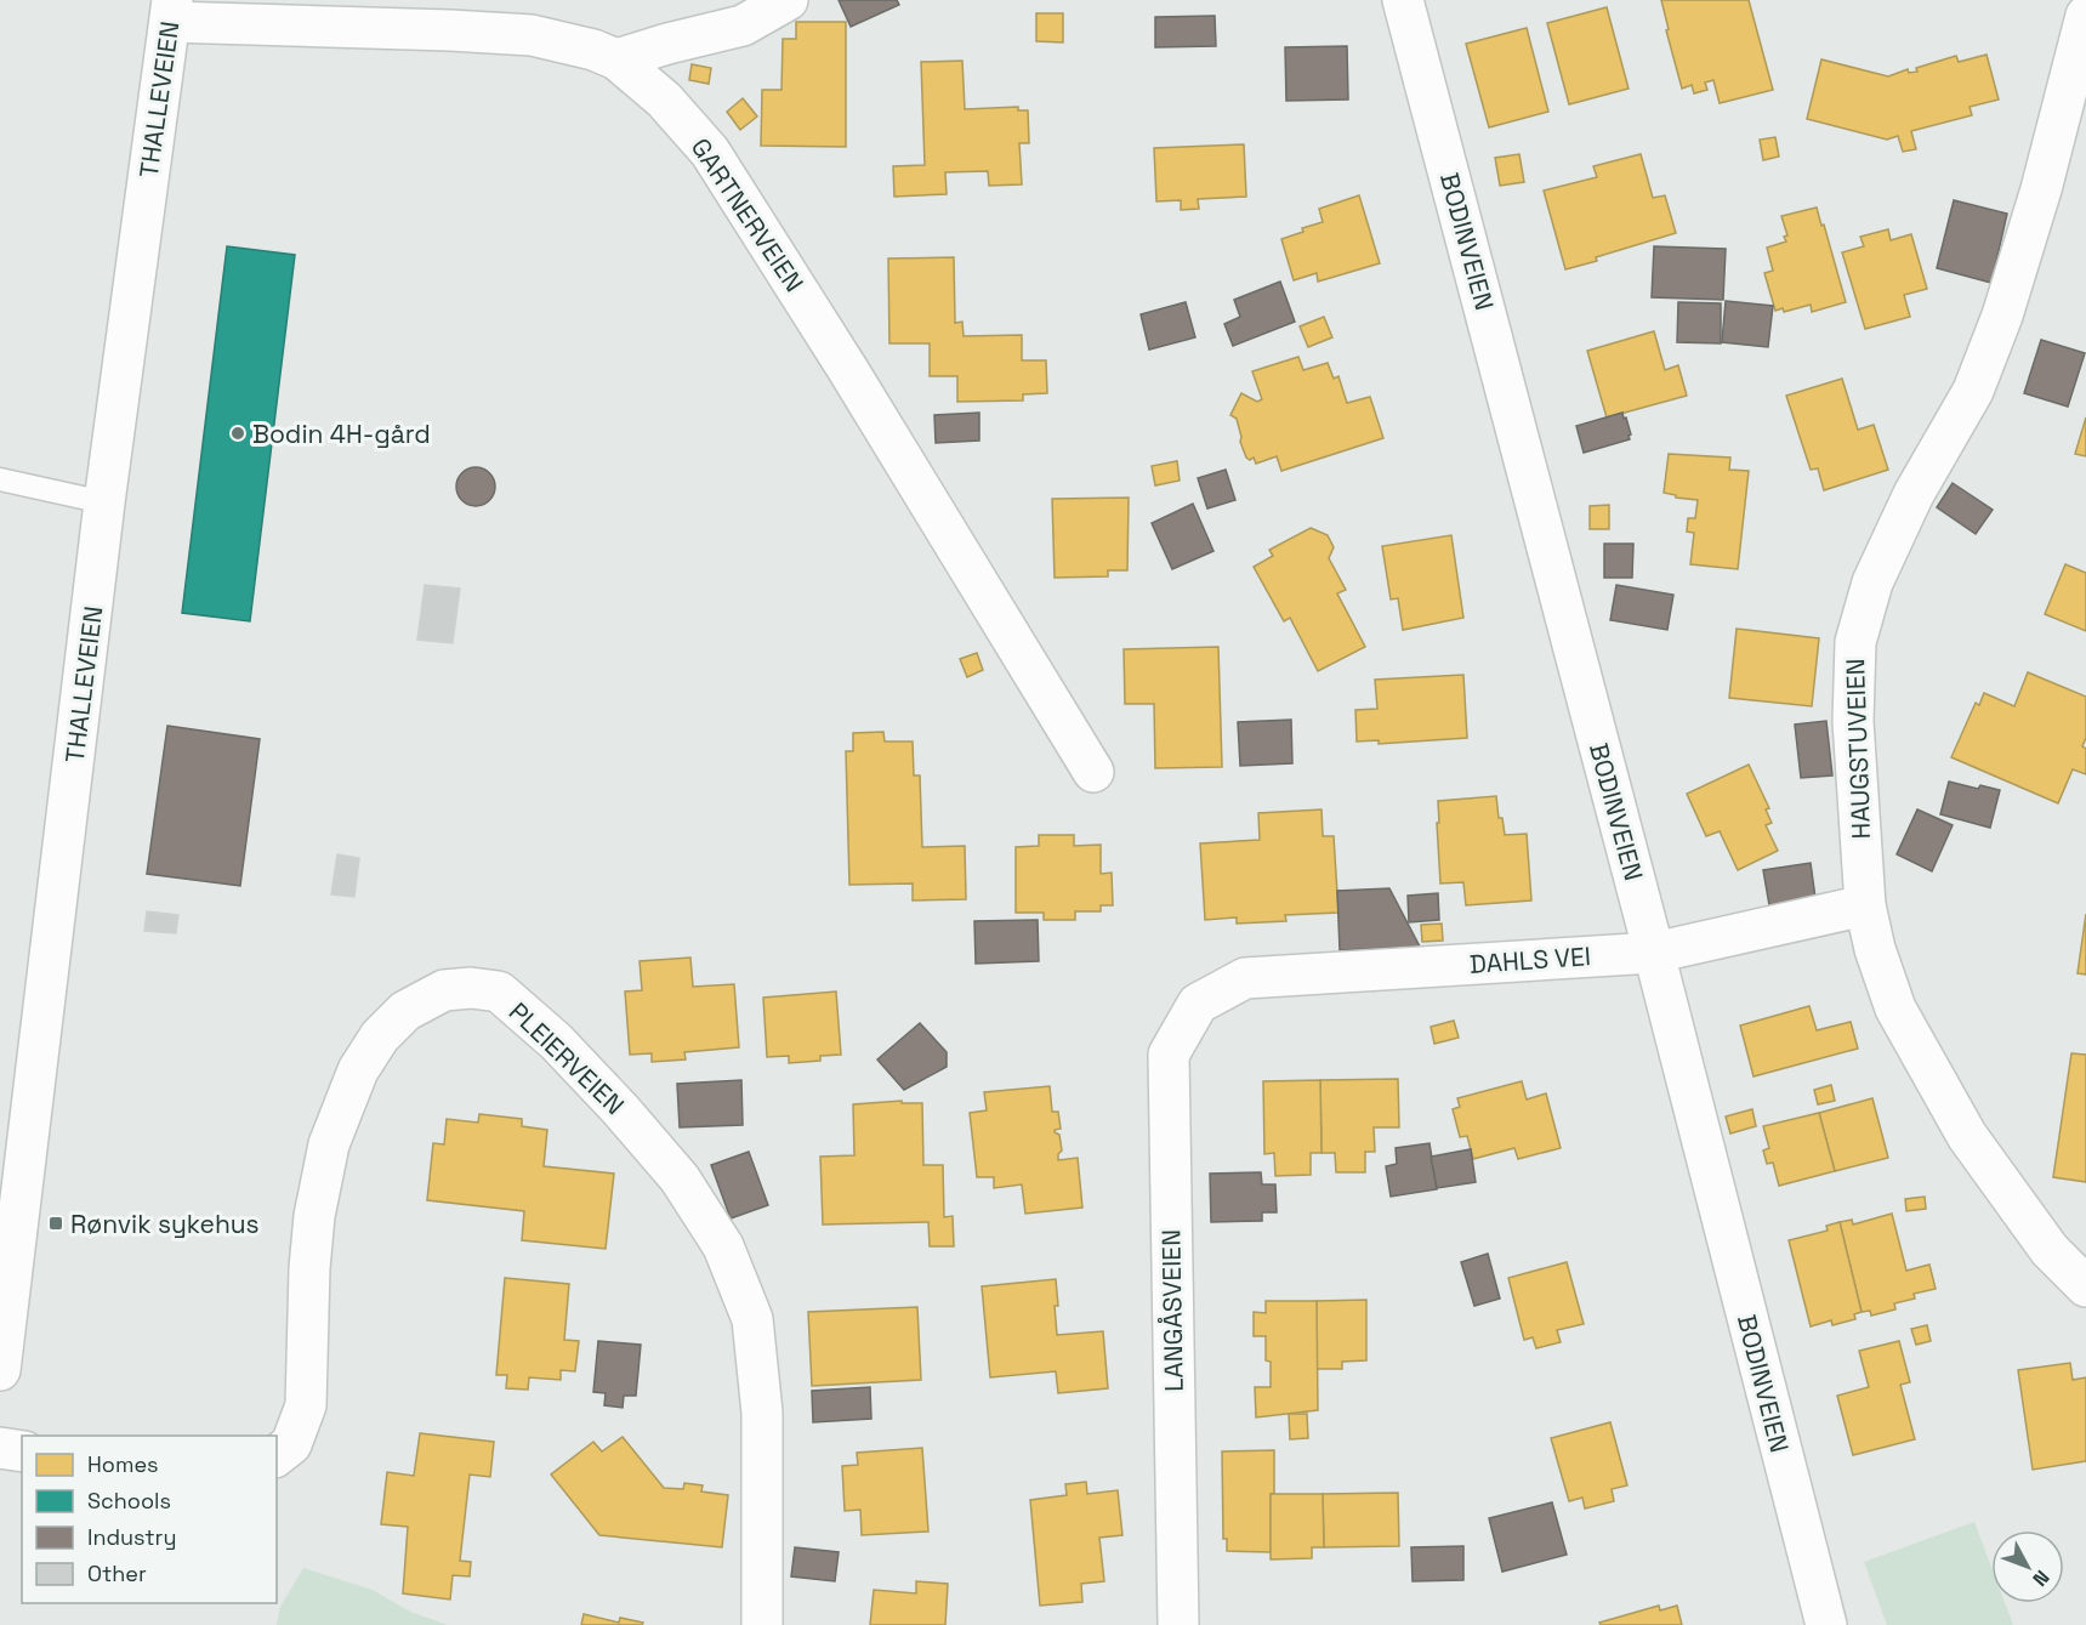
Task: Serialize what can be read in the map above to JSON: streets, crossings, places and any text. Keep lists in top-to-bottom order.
{
  "streets": {
    "street": [
      "THALLEVEIEN",
      "GARTNERVEIEN",
      "BODINVEIEN",
      "HAUGSTUVEIEN",
      "DAHLS VEI",
      "PLEIERVEIEN",
      "LANGÅSVEIEN"
    ]
  },
  "crossings": [
    ["THALLEVEIEN", "GARTNERVEIEN"],
    ["BODINVEIEN", "DAHLS VEI"],
    ["HAUGSTUVEIEN", "DAHLS VEI"],
    ["DAHLS VEI", "LANGÅSVEIEN"]
  ],
  "places": {
    "other": ["Bodin 4H-gård"],
    "transit": ["Rønvik sykehus"]
  },
  "legend": [
    "Homes",
    "Schools",
    "Industry",
    "Other"
  ],
  "north": "bottom right"
}
